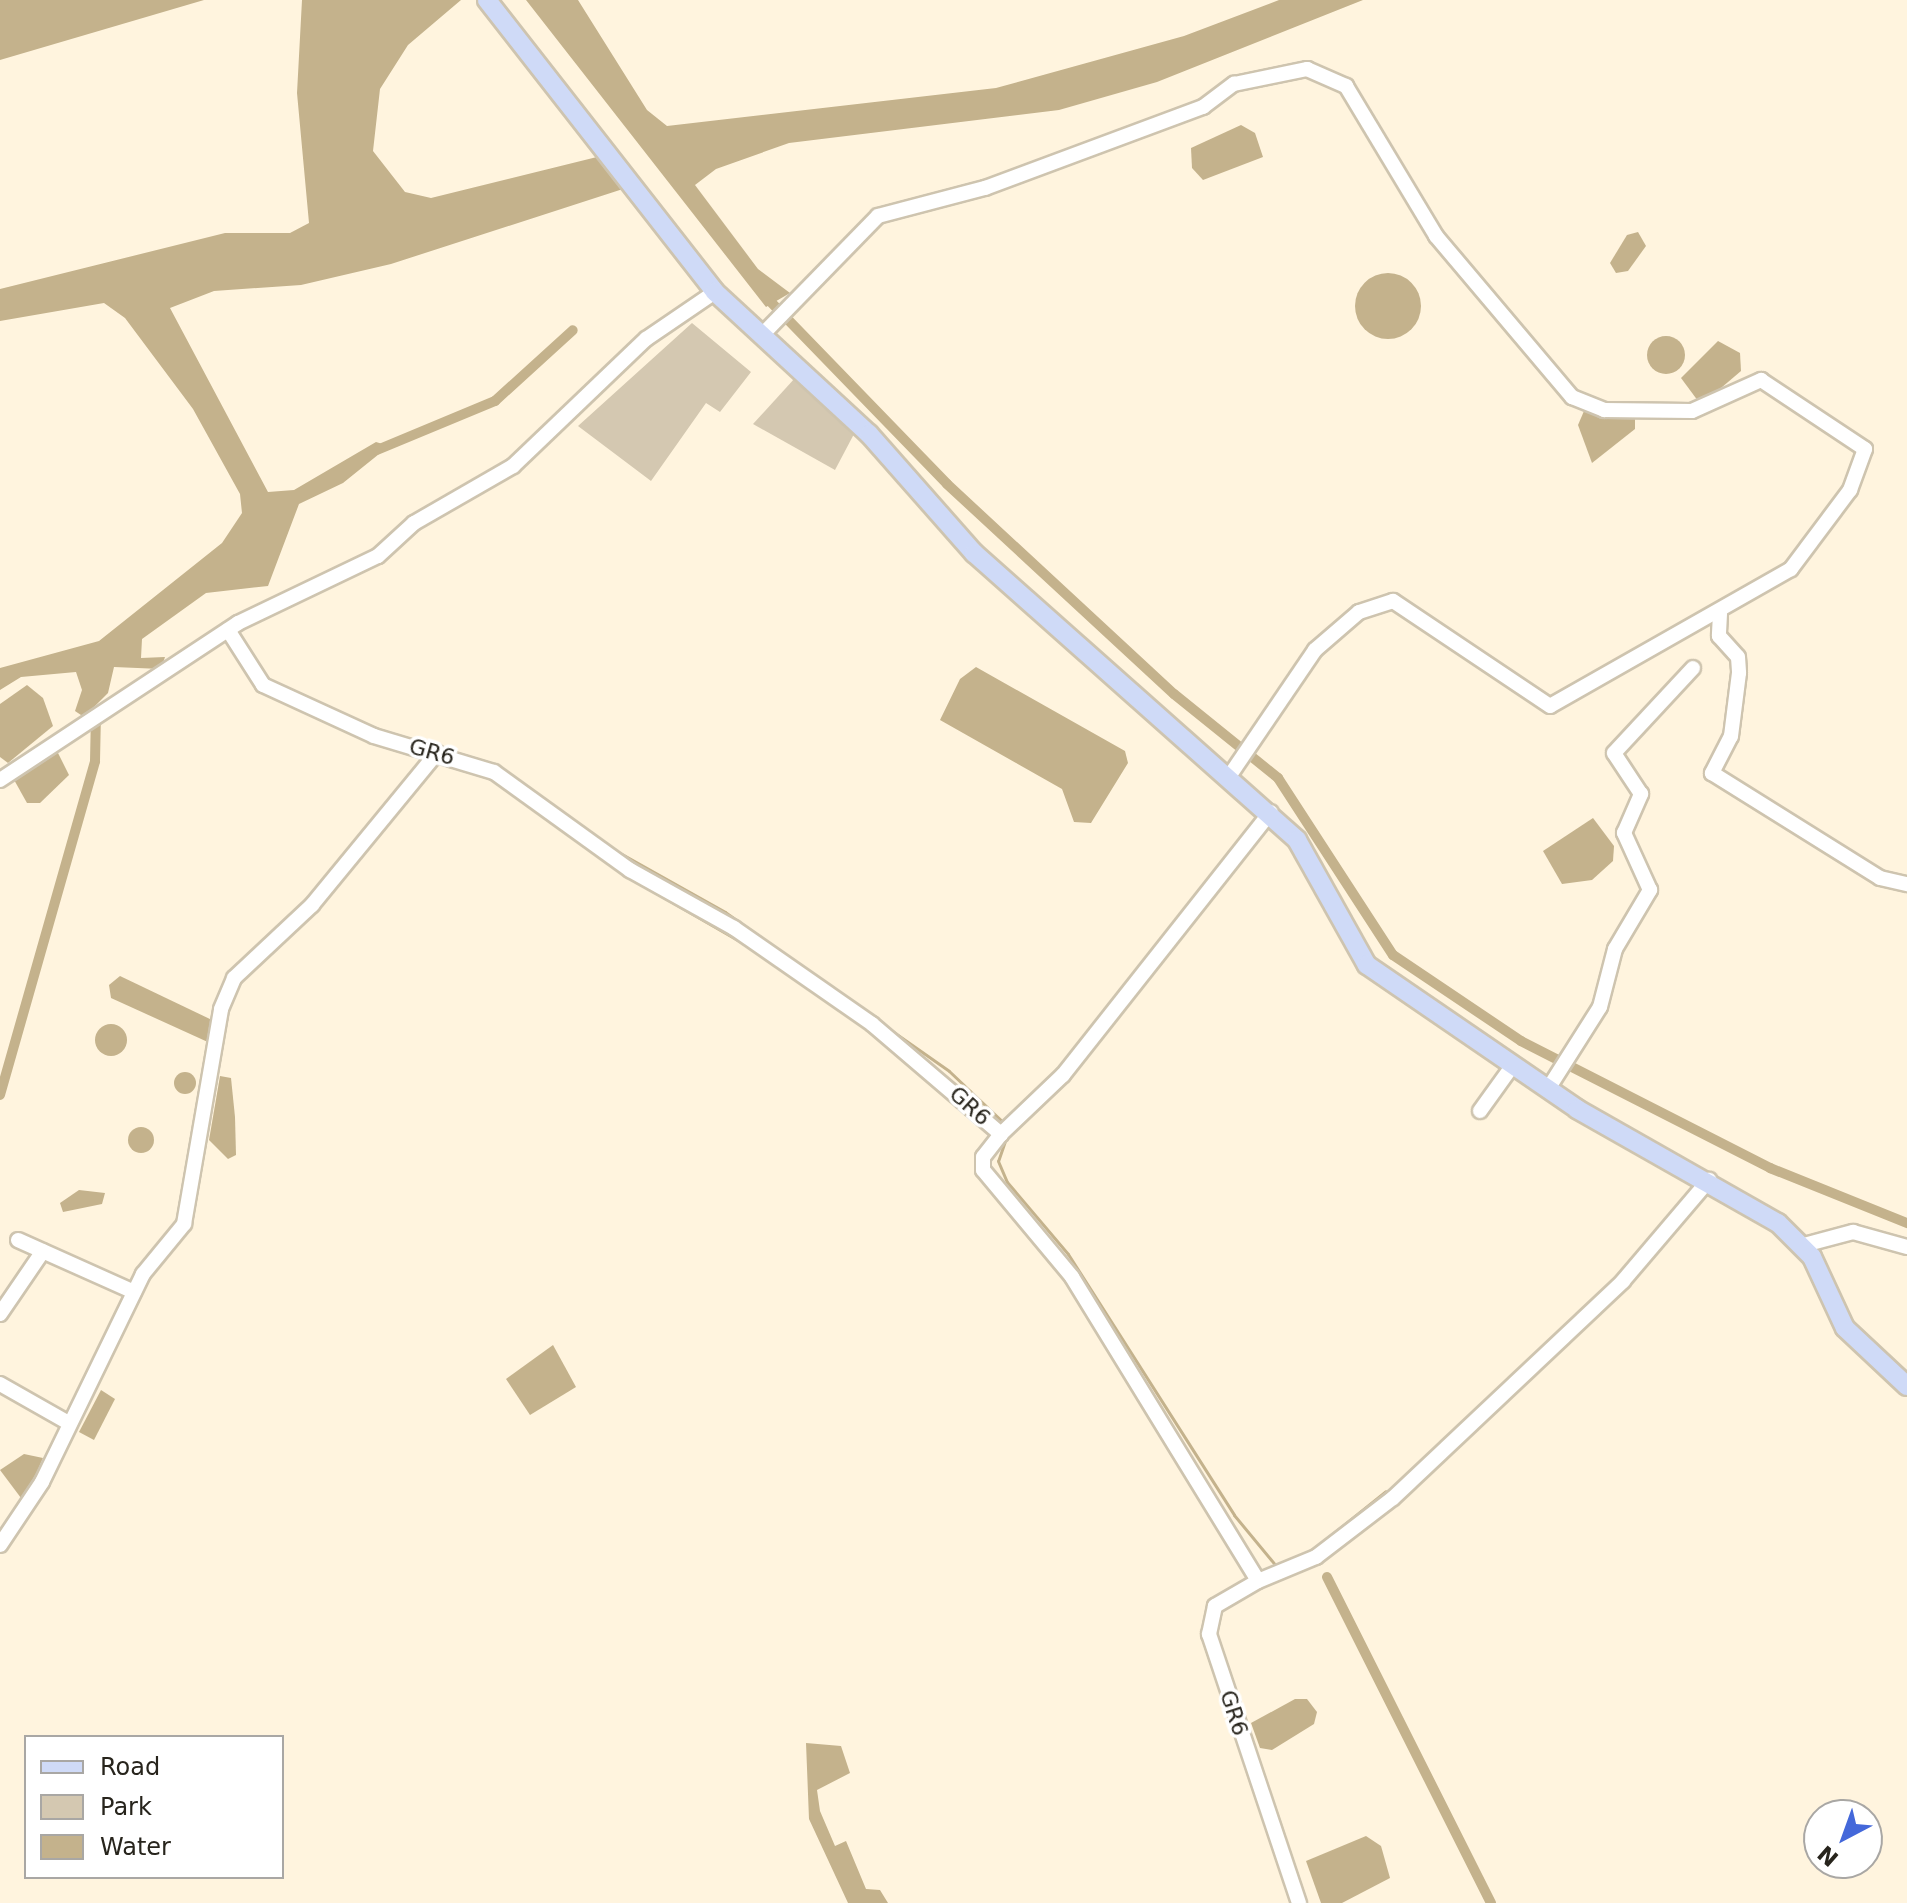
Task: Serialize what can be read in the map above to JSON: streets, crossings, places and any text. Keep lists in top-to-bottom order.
{
  "streets": {
    "street": ["GR6"]
  },
  "legend": ["Road", "Park", "Water"],
  "north": "bottom left"
}
